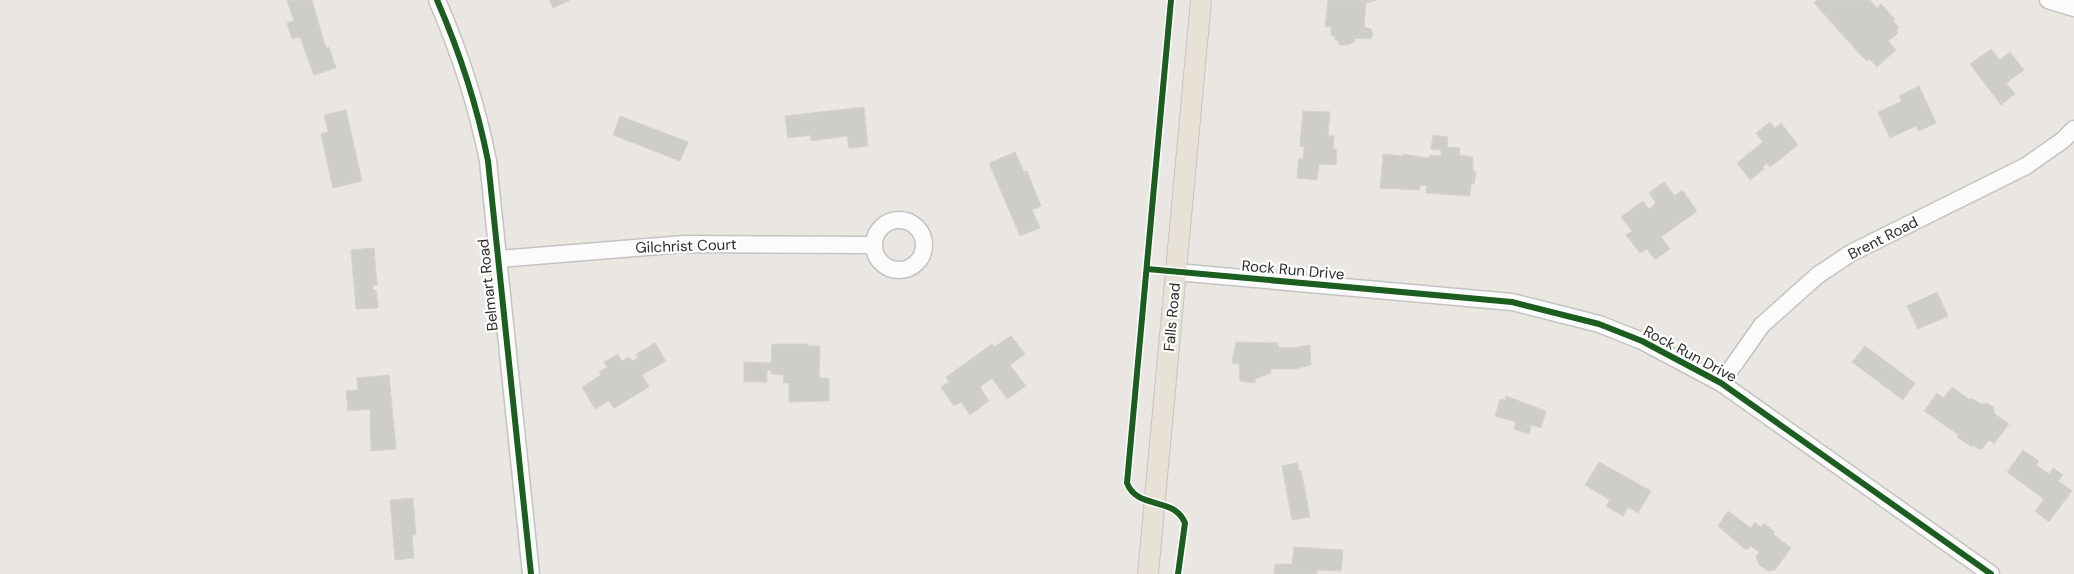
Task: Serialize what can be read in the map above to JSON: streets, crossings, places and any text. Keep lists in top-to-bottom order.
{
  "streets": {
    "main road": ["Falls Road"],
    "street": [
      "Brent Road",
      "Gilchrist Court",
      "Rock Run Drive",
      "Belmart Road"
    ]
  },
  "crossings": [
    ["Brent Road", "Rock Run Drive"],
    ["Gilchrist Court", "Belmart Road"],
    ["Rock Run Drive", "Falls Road"]
  ]
}
